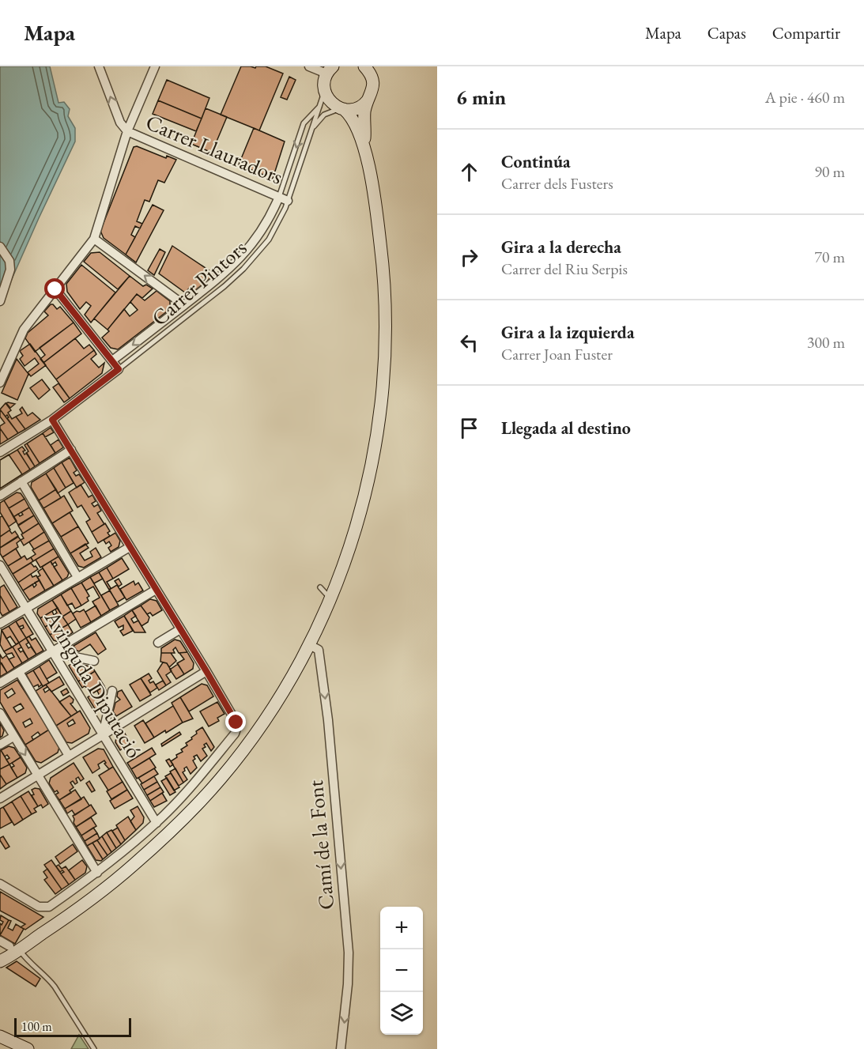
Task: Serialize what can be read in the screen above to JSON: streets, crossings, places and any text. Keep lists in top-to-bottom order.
{
  "streets": {
    "street": ["Carrer Llauradors", "Avinguda Diputació", "Camí de la Font"],
    "lane": ["Carrer Pintors"]
  },
  "crossings": [
    ["Carrer Llauradors", "Carrer Pintors"]
  ],
  "one_way": ["Camí de la Font"],
  "scale_bar": "100 m",
  "page": {
    "header": "Mapa",
    "nav": ["Mapa", "Capas", "Compartir"],
    "heading": ["6 min", "A pie · 460 m"],
    "list": [
      ["Continúa", "Carrer dels Fusters", "90 m"],
      ["Gira a la derecha", "Carrer del Riu Serpis", "70 m"],
      ["Gira a la izquierda", "Carrer Joan Fuster", "300 m"],
      "Llegada al destino"
    ],
    "map_buttons": ["+", "−"],
    "scale": "100 m"
  }
}
